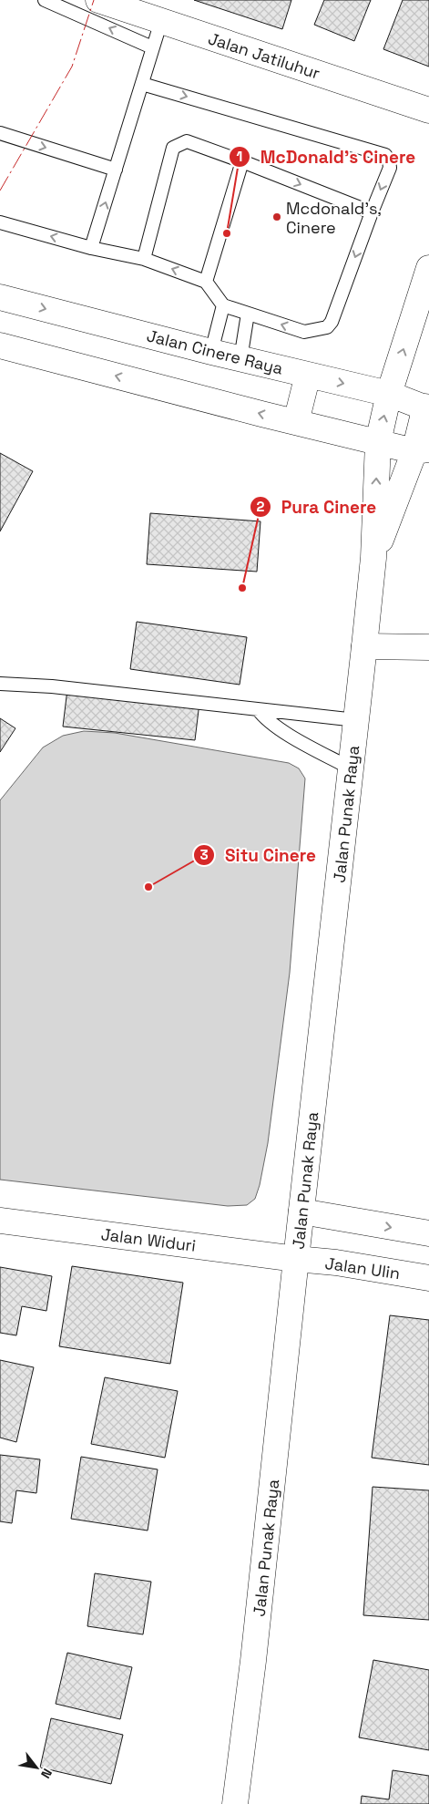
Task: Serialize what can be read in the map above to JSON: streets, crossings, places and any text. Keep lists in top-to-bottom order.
{
  "streets": {
    "main road": [
      "Jalan Jatiluhur",
      "Jalan Cinere Raya",
      "Jalan Punak Raya",
      "Jalan Widuri",
      "Jalan Ulin"
    ]
  },
  "crossings": [
    ["Jalan Cinere Raya", "Jalan Punak Raya"],
    ["Jalan Punak Raya", "Jalan Widuri"],
    ["Jalan Punak Raya", "Jalan Ulin"],
    ["Jalan Widuri", "Jalan Ulin"]
  ],
  "places": [
    "Mcdonald's, Cinere",
    "McDonald's Cinere",
    "Pura Cinere",
    "Situ Cinere"
  ],
  "north": "bottom right"
}
